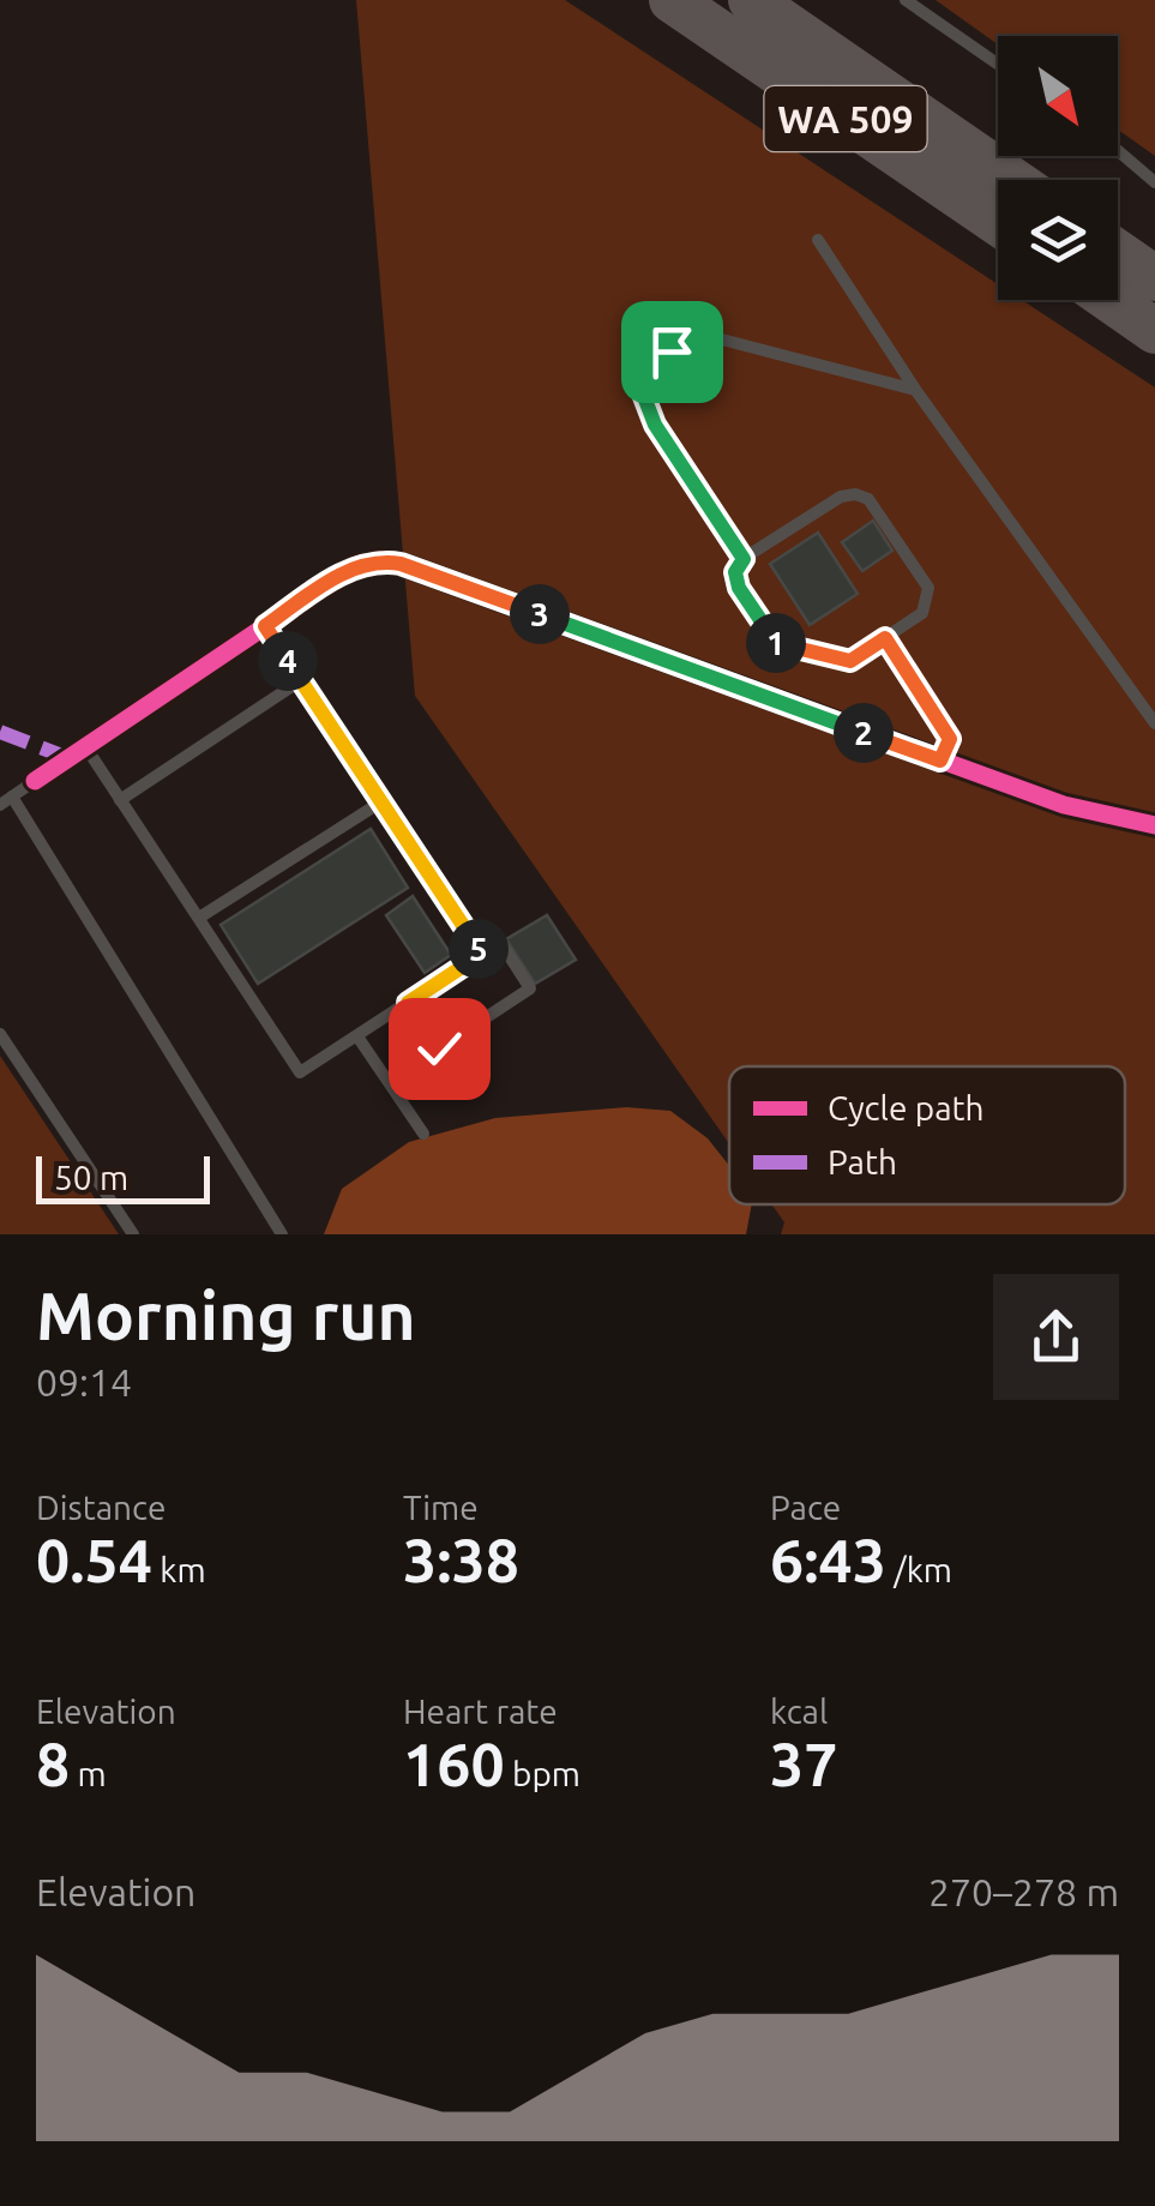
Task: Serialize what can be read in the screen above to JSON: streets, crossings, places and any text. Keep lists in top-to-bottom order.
{
  "streets": {
    "highway": ["WA 509"]
  },
  "legend": ["Cycle path", "Path"],
  "scale_bar": "50 m",
  "north": "bottom right",
  "page": {
    "pins": [
      "3",
      "1",
      "4",
      "2",
      "5"
    ],
    "scale": "50 m",
    "heading": ["Morning run", "09:14"],
    "stats": [
      ["Distance", "0.54 km"],
      ["Time", "3:38"],
      ["Pace", "6:43 /km"],
      ["Elevation", "8 m"],
      ["Heart rate", "160 bpm"],
      ["kcal", "37"]
    ],
    "chart": ["Elevation", "270–278 m"]
  }
}
